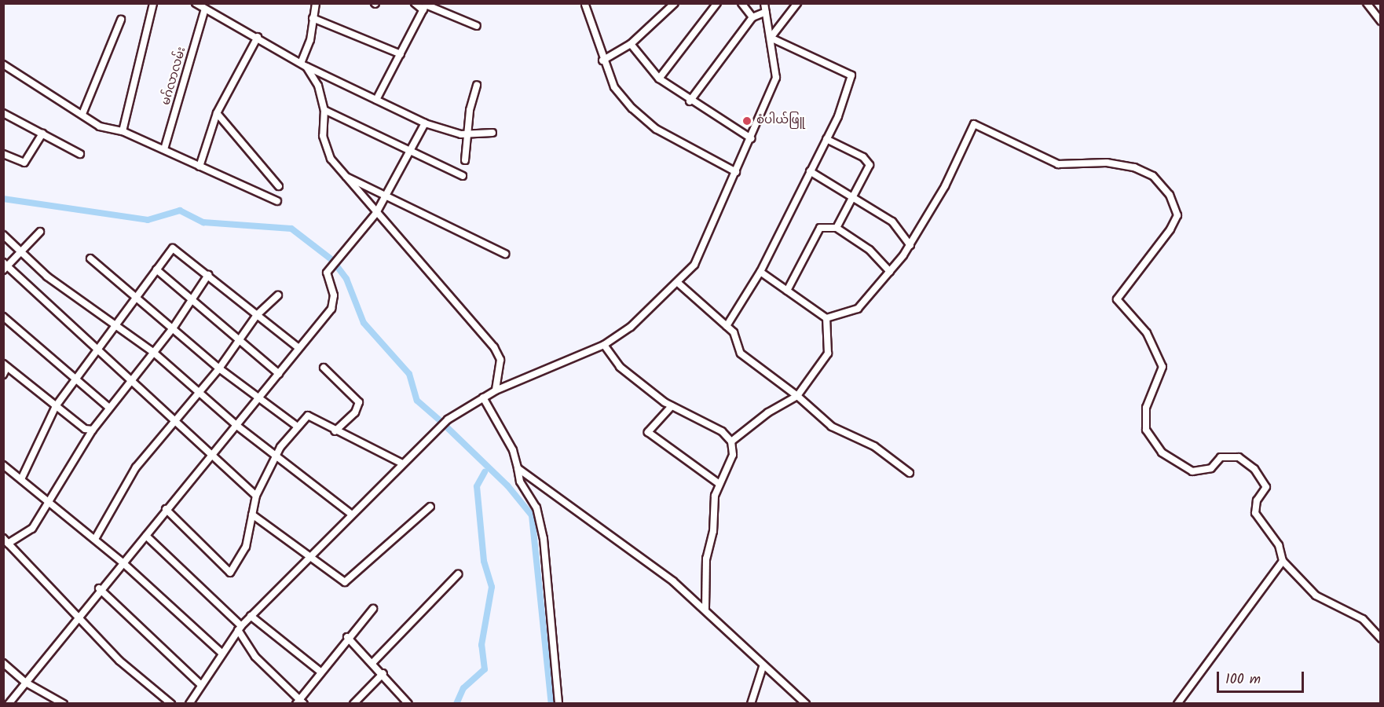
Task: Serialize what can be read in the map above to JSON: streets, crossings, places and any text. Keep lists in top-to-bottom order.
{
  "streets": {
    "street": ["မဂ်လာလမ်း"]
  },
  "places": ["စံပါယ်ဖြူ"],
  "scale_bar": "100 m"
}
